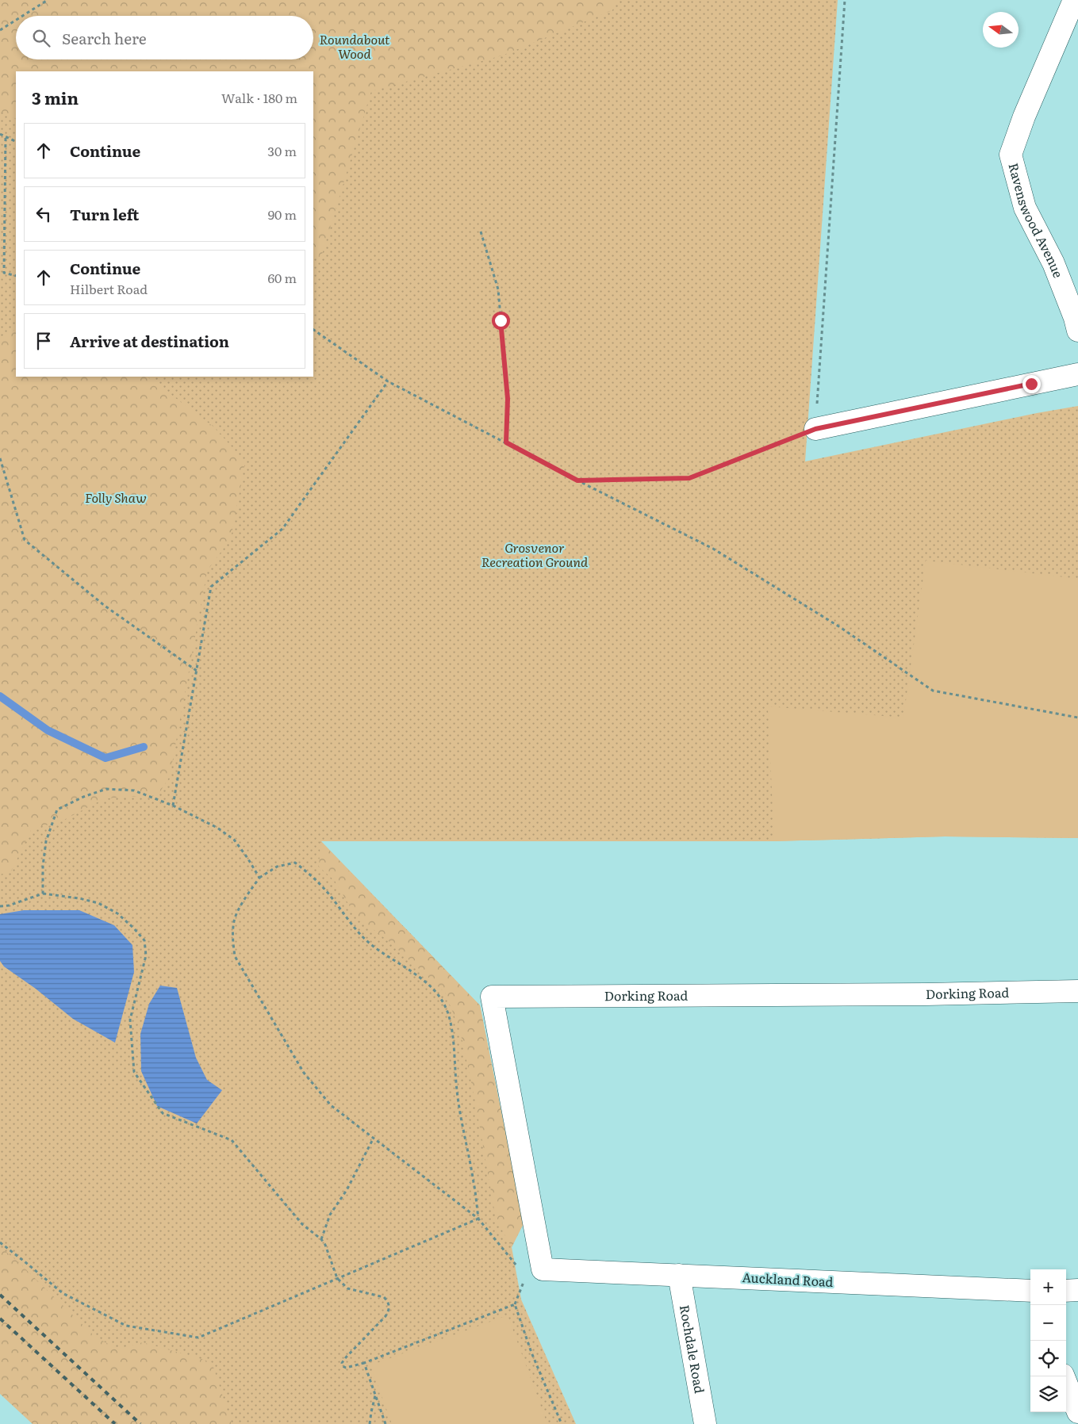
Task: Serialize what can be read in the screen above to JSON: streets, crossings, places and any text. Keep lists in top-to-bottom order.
{
  "streets": {
    "street": [
      "Ravenswood Avenue",
      "Dorking Road",
      "Auckland Road",
      "Rochdale Road"
    ]
  },
  "crossings": [
    ["Dorking Road", "Auckland Road"],
    ["Auckland Road", "Rochdale Road"]
  ],
  "parks": ["Roundabout Wood", "Folly Shaw", "Grosvenor Recreation Ground"],
  "north": "left",
  "page": {
    "search": "Search here",
    "heading": ["3 min", "Walk · 180 m"],
    "list": [
      ["Continue", "30 m"],
      ["Turn left", "90 m"],
      ["Continue", "Hilbert Road", "60 m"],
      "Arrive at destination"
    ],
    "map_buttons": ["+", "−"]
  }
}
